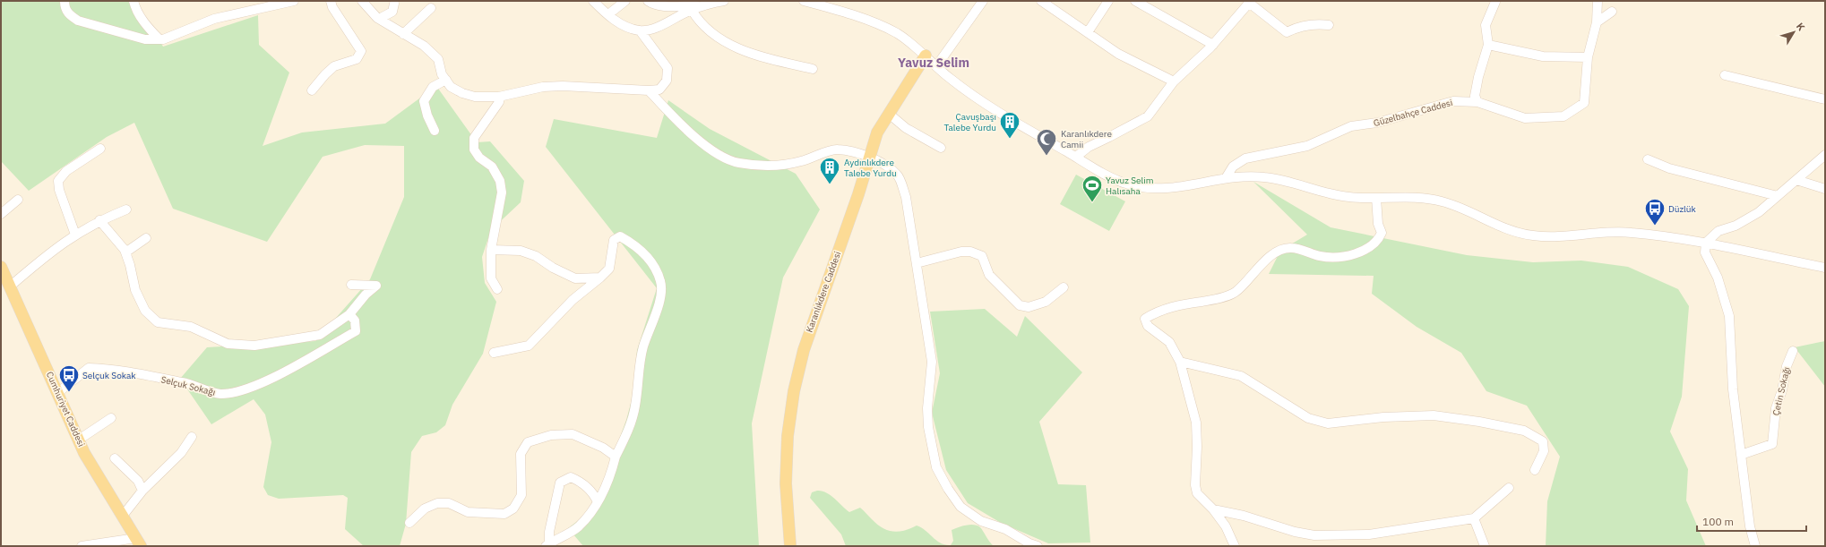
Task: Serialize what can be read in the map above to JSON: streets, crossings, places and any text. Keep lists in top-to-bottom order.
{
  "streets": {
    "main road": ["Karanlıkdere Caddesi", "Cumhuriyet Caddesi"],
    "street": ["Güzelbahçe Caddesi", "Selçuk Sokağı", "Çetin Sokağı"]
  },
  "crossings": [
    ["Selçuk Sokağı", "Cumhuriyet Caddesi"]
  ],
  "districts": ["Yavuz Selim"],
  "places": {
    "building": ["Çavuşbaşı Talebe Yurdu", "Aydınlıkdere Talebe Yurdu"],
    "mosque": ["Karanlıkdere Camii"],
    "sports": ["Yavuz Selim Halısaha"],
    "bus stop": ["Düzlük", "Selçuk Sokak"]
  },
  "scale_bar": "100 m",
  "north": "top right"
}
